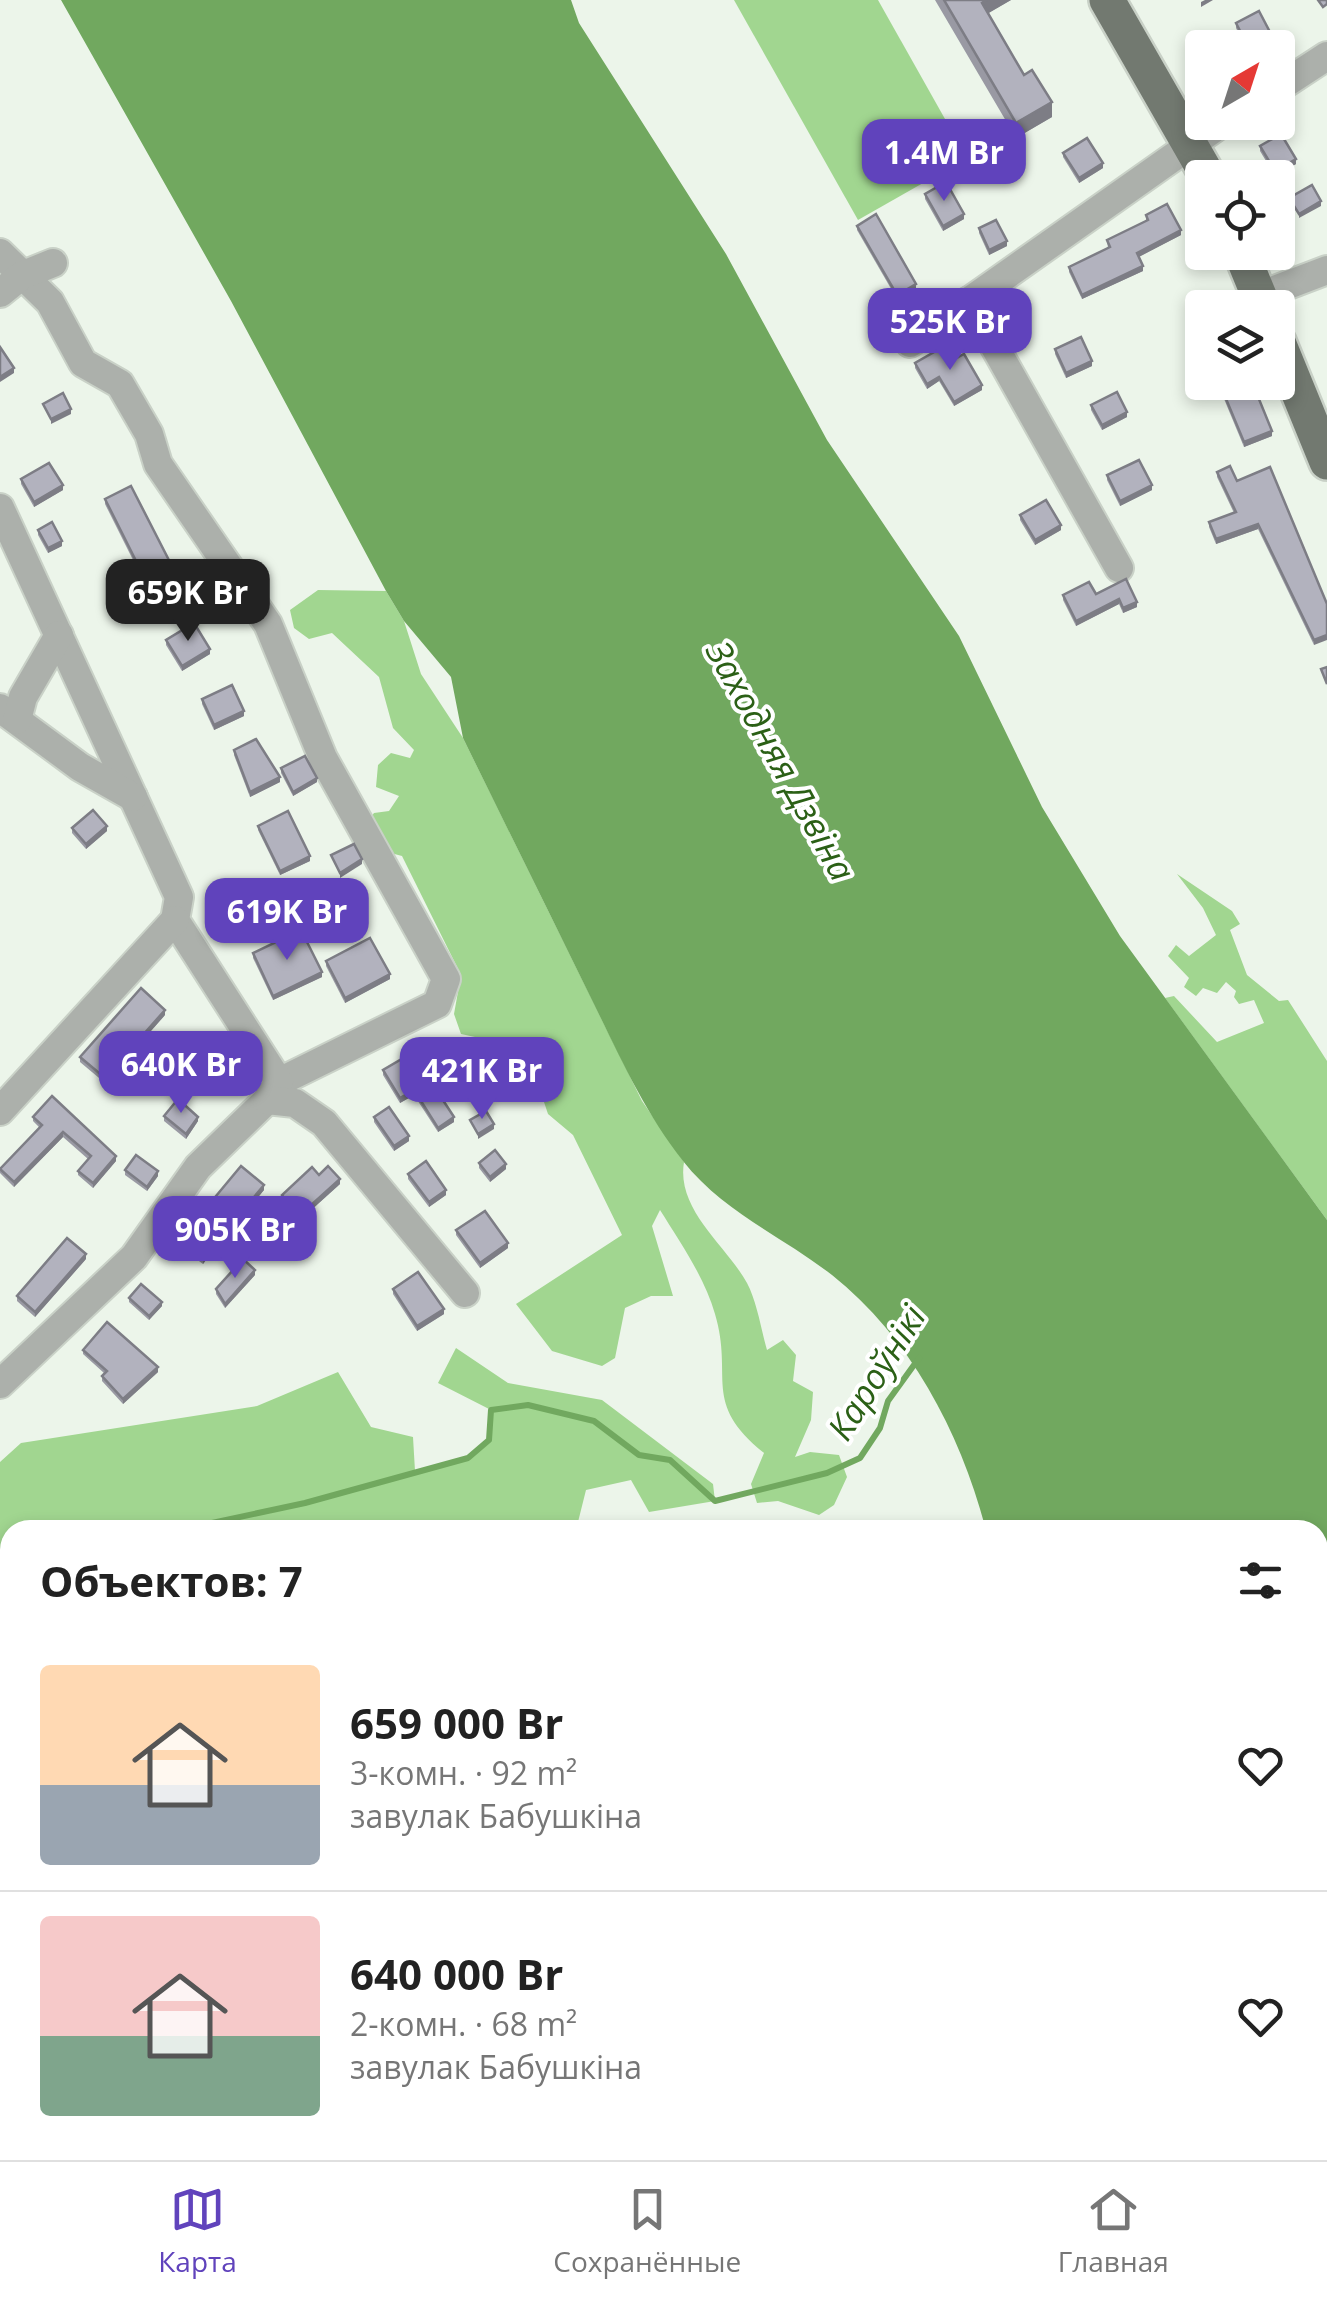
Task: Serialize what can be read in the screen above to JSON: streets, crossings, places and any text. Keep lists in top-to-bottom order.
{
  "water": ["Заходняя Дзвіна", "Кароўнікі"],
  "north": "top right",
  "page": {
    "price": [
      "1.4M Br",
      "525K Br",
      "659K Br",
      "619K Br",
      "640K Br",
      "421K Br",
      "905K Br"
    ],
    "heading": "Объектов: 7",
    "list": [
      {
        "name": "659 000 Br",
        "note": "3-комн. · 92 m² · завулак Бабушкіна"
      },
      {
        "name": "640 000 Br",
        "note": "2-комн. · 68 m² · завулак Бабушкіна"
      }
    ],
    "tabs": ["Карта", "Сохранённые", "Главная"]
  }
}
